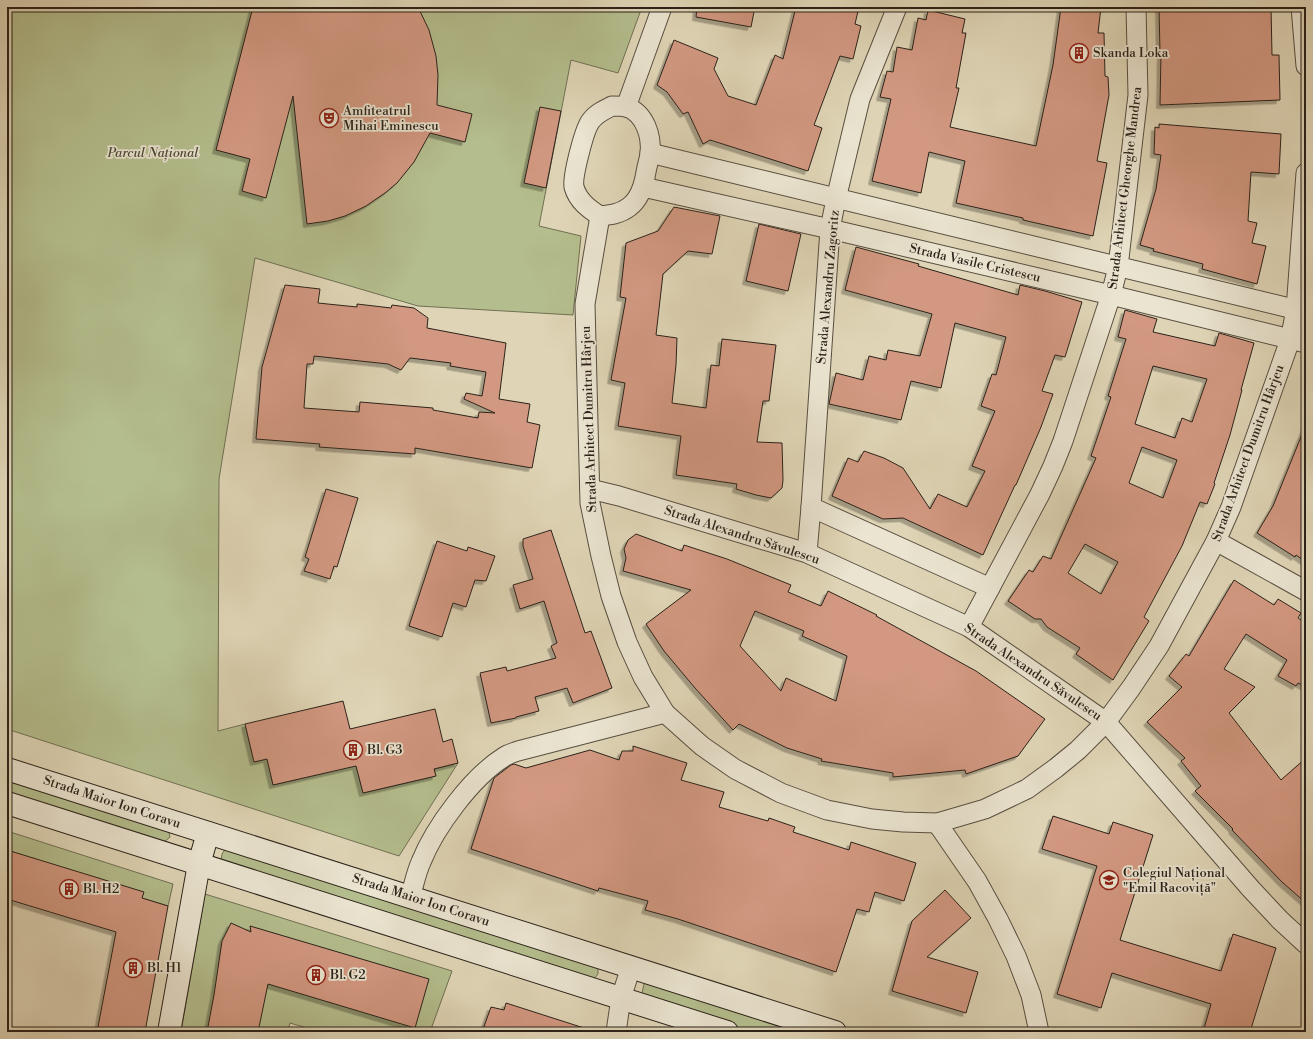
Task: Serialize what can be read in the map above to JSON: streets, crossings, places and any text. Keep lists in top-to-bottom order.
{
  "streets": {
    "street": [
      "Strada Arhitect Gheorghe Mandrea",
      "Strada Vasile Cristescu",
      "Strada Alexandru Zagoritz",
      "Strada Arhitect Dumitru Hârjeu",
      "Strada Alexandru Săvulescu",
      "Strada Maior Ion Coravu"
    ]
  },
  "crossings": [
    ["Strada Arhitect Gheorghe Mandrea", "Strada Vasile Cristescu"],
    ["Strada Arhitect Gheorghe Mandrea", "Strada Alexandru Săvulescu"],
    ["Strada Vasile Cristescu", "Strada Alexandru Zagoritz"],
    ["Strada Vasile Cristescu", "Strada Arhitect Dumitru Hârjeu"],
    ["Strada Alexandru Zagoritz", "Strada Alexandru Săvulescu"],
    ["Strada Arhitect Dumitru Hârjeu", "Strada Alexandru Săvulescu"]
  ],
  "parks": ["Parcul Național"],
  "places": {
    "building": [
      "Skanda Loka",
      "Bl. G3",
      "Bl. H2",
      "Bl. H1",
      "Bl. G2"
    ],
    "theatre": ["Amfiteatrul Mihai Eminescu"],
    "school or university": ["Colegiul Național \"Emil Racoviță\""]
  }
}
